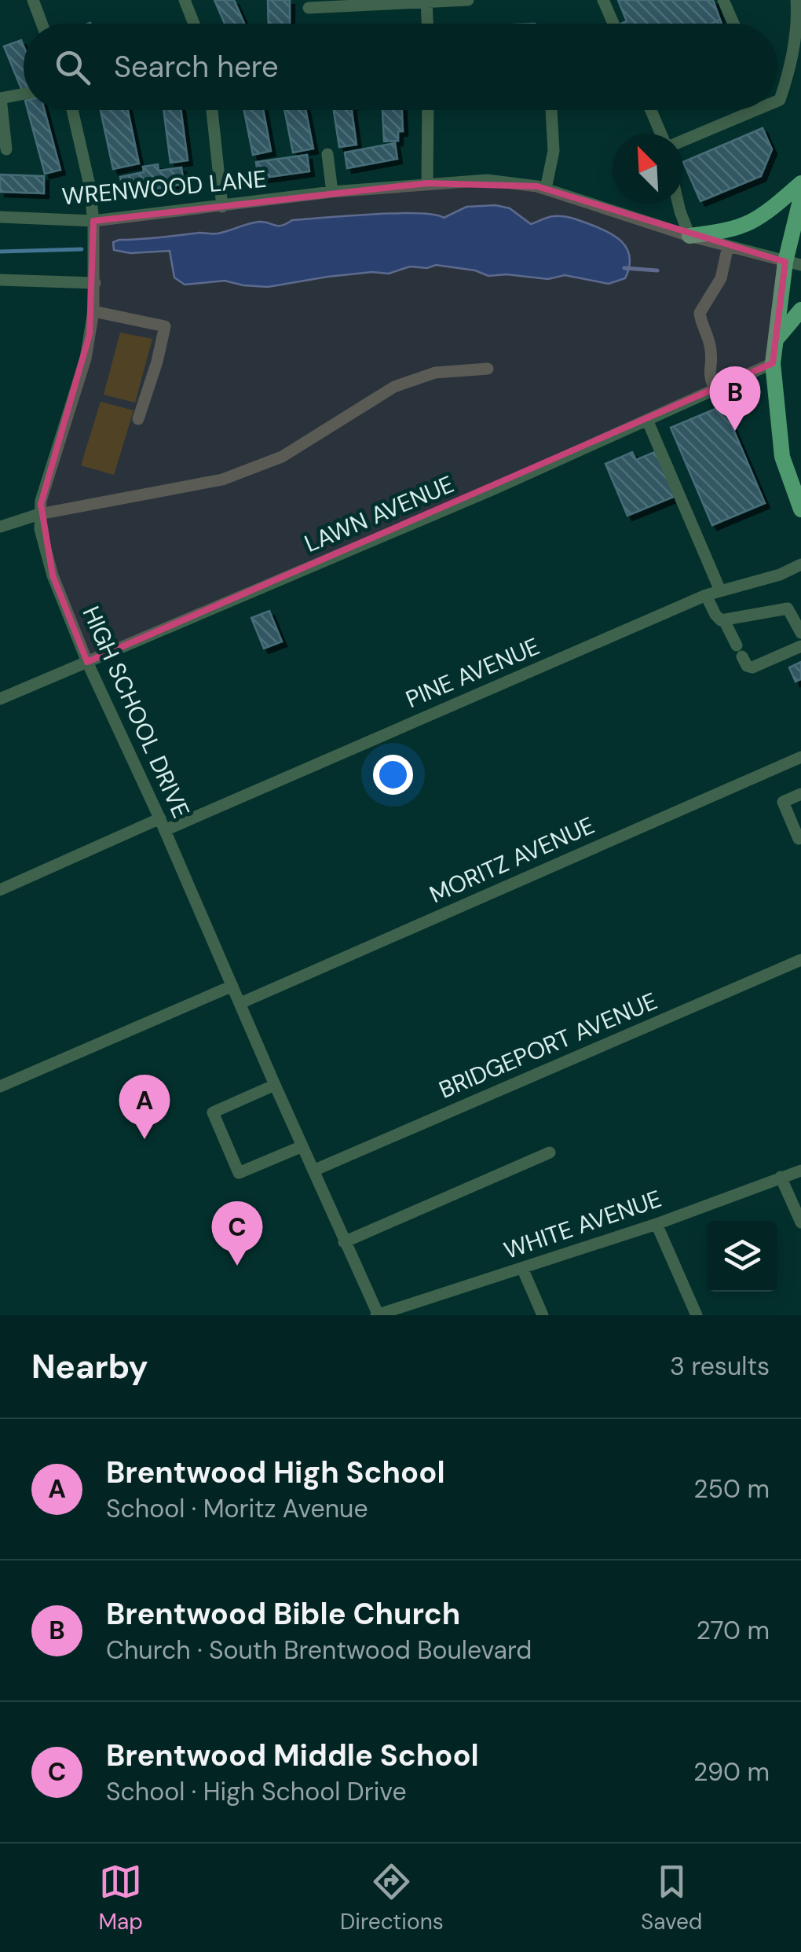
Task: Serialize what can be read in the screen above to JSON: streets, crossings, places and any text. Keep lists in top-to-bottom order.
{
  "streets": {
    "street": [
      "WRENWOOD LANE",
      "LAWN AVENUE",
      "PINE AVENUE",
      "HIGH SCHOOL DRIVE",
      "MORITZ AVENUE",
      "BRIDGEPORT AVENUE",
      "WHITE AVENUE"
    ]
  },
  "crossings": [
    ["WRENWOOD LANE", "HIGH SCHOOL DRIVE"],
    ["LAWN AVENUE", "HIGH SCHOOL DRIVE"],
    ["PINE AVENUE", "HIGH SCHOOL DRIVE"],
    ["HIGH SCHOOL DRIVE", "MORITZ AVENUE"],
    ["HIGH SCHOOL DRIVE", "BRIDGEPORT AVENUE"],
    ["HIGH SCHOOL DRIVE", "WHITE AVENUE"]
  ],
  "north": "top left",
  "page": {
    "search": "Search here",
    "pins": ["B", "A", "C"],
    "heading": ["Nearby", "3 results"],
    "list": [
      {
        "mark": "A",
        "name": "Brentwood High School",
        "note": "School · Moritz Avenue",
        "value": "250 m"
      },
      {
        "mark": "B",
        "name": "Brentwood Bible Church",
        "note": "Church · South Brentwood Boulevard",
        "value": "270 m"
      },
      {
        "mark": "C",
        "name": "Brentwood Middle School",
        "note": "School · High School Drive",
        "value": "290 m"
      }
    ],
    "nav": ["Map", "Directions", "Saved"]
  }
}
